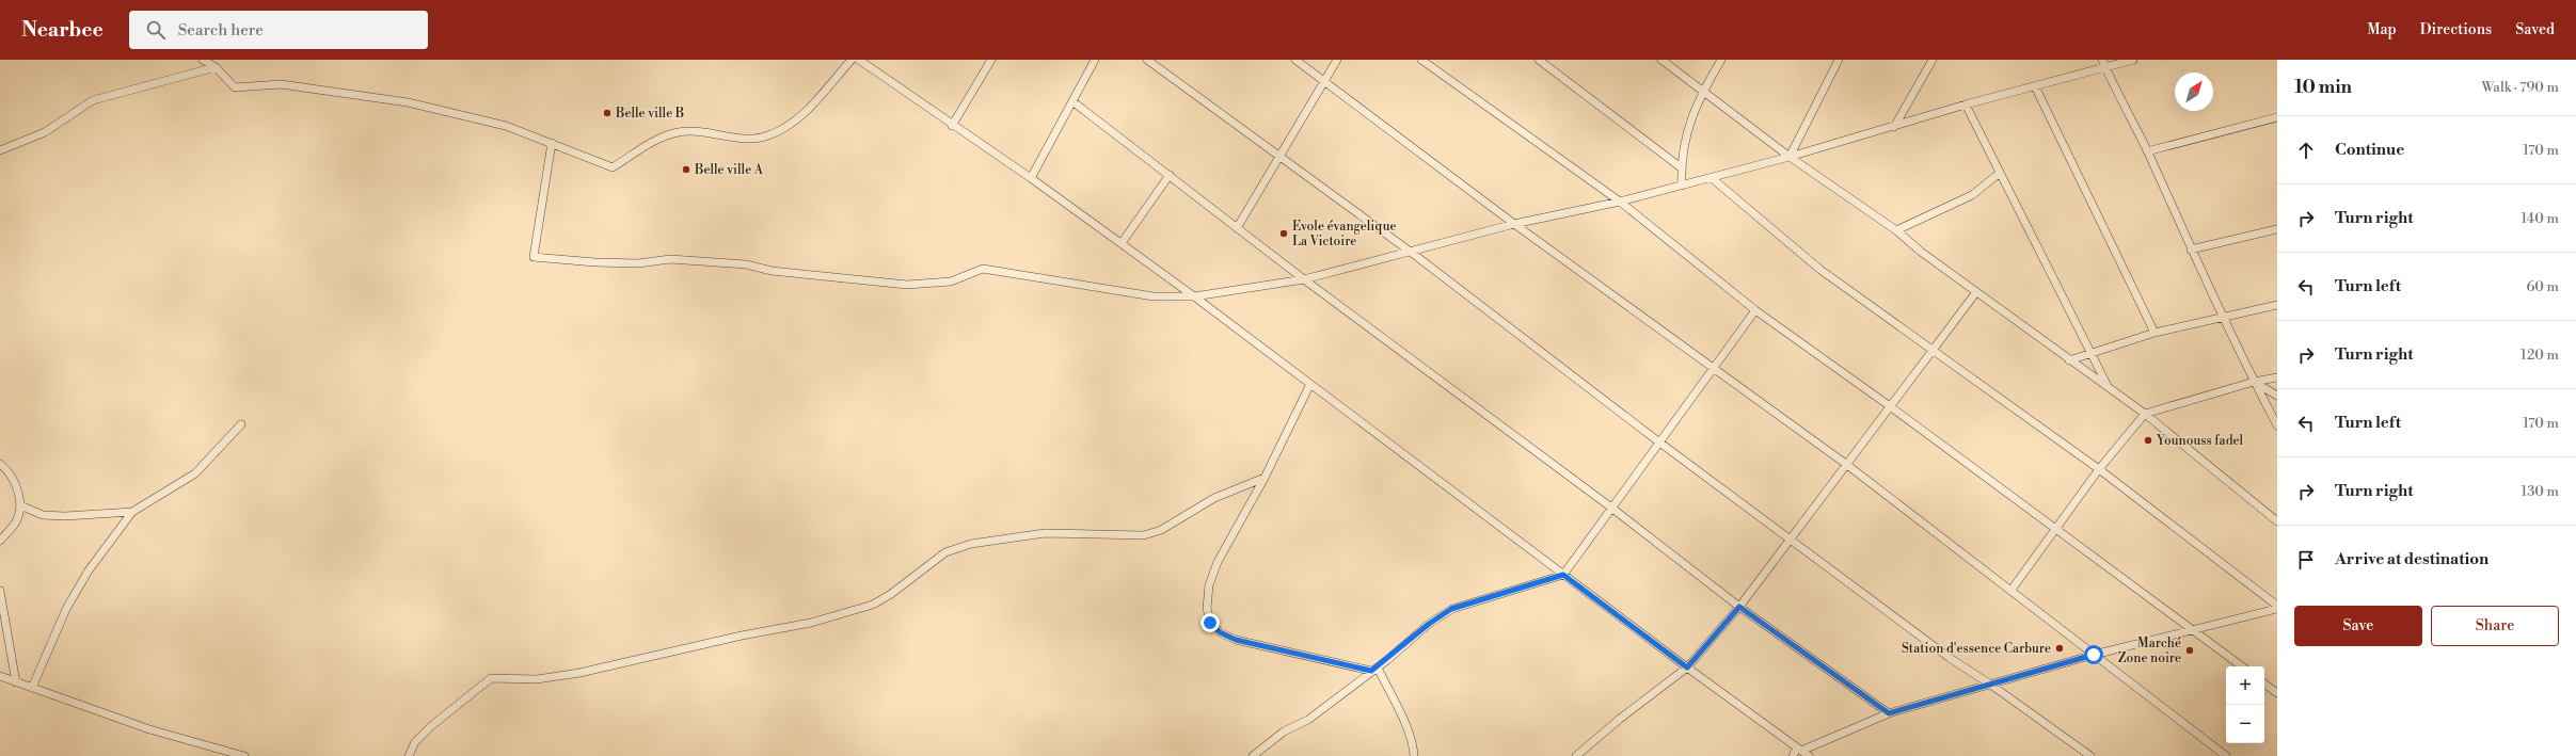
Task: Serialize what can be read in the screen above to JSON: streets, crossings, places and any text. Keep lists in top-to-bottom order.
{
  "places": [
    "Belle ville B",
    "Belle ville A",
    "Evole évangelique La Victoire",
    "Younouss fadel",
    "Station d'essence Carbure",
    "Marché Zone noire"
  ],
  "north": "top right",
  "page": {
    "header": "Nearbee",
    "search": "Search here",
    "nav": ["Map", "Directions", "Saved"],
    "heading": ["10 min", "Walk · 790 m"],
    "list": [
      ["Continue", "170 m"],
      ["Turn right", "140 m"],
      ["Turn left", "60 m"],
      ["Turn right", "120 m"],
      ["Turn left", "170 m"],
      ["Turn right", "130 m"],
      "Arrive at destination"
    ],
    "buttons": ["Save", "Share"],
    "map_buttons": ["+", "−"]
  }
}
